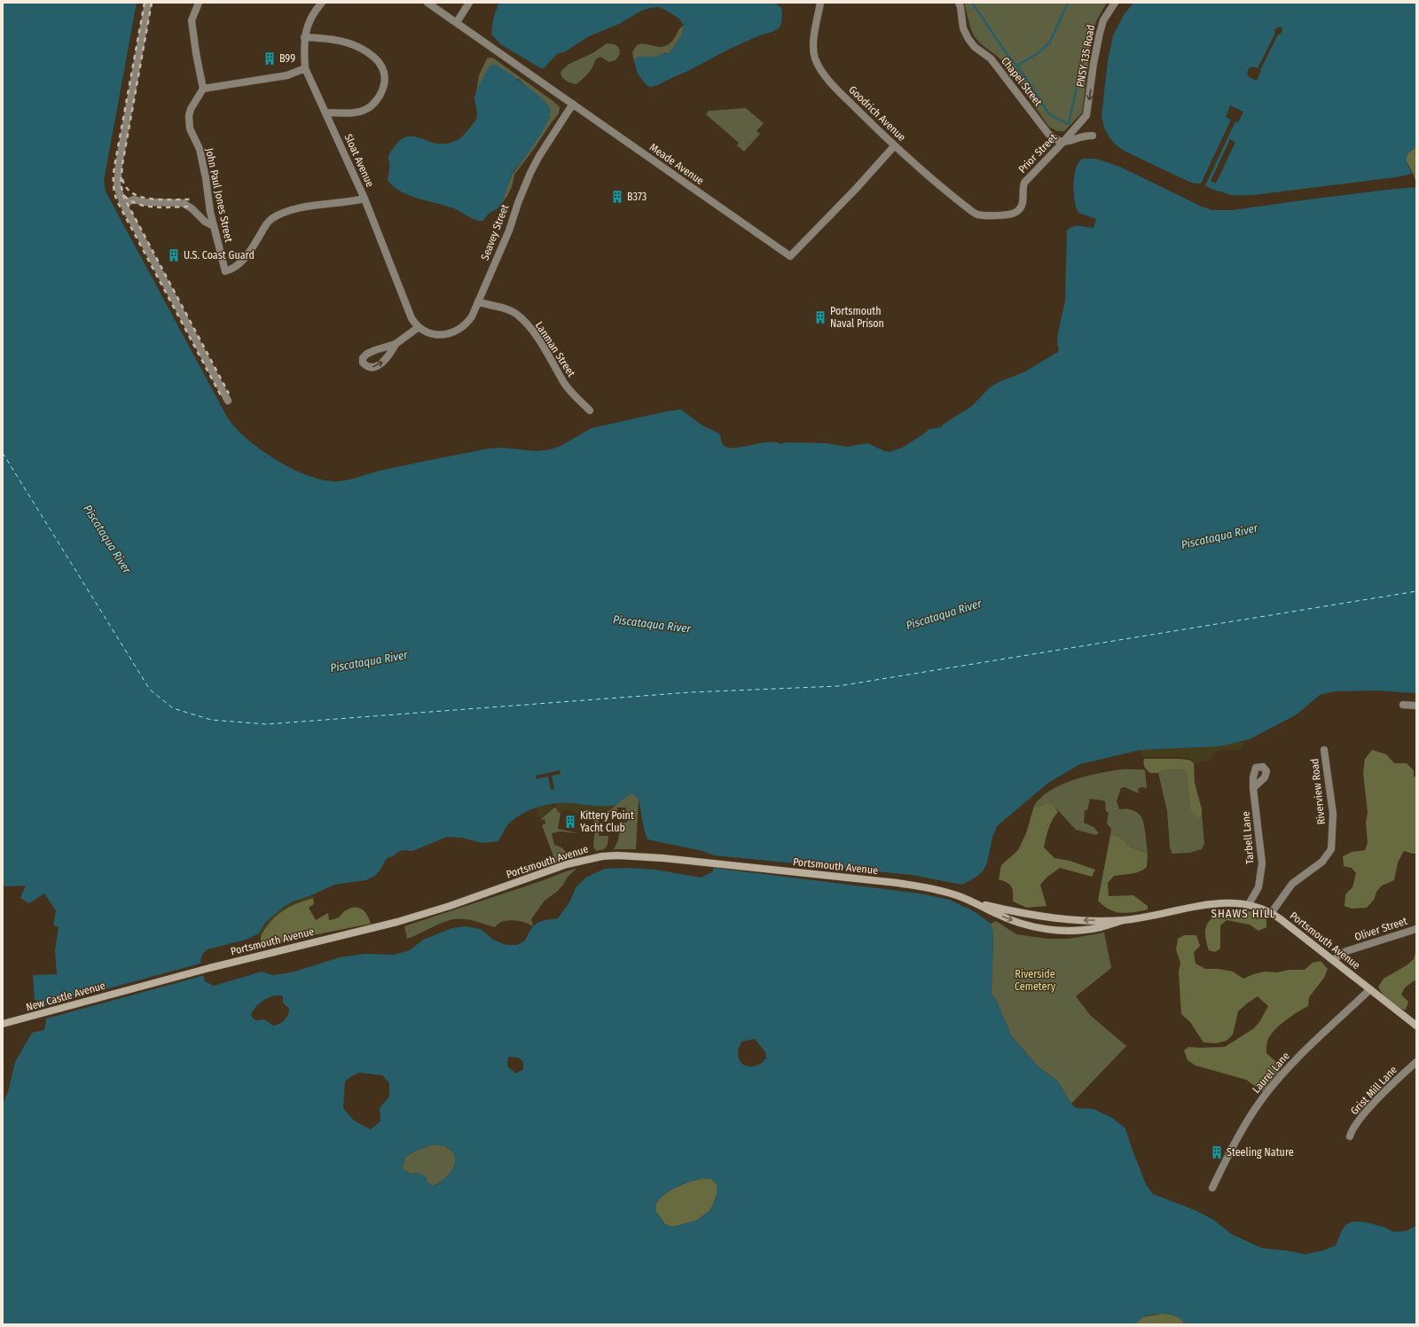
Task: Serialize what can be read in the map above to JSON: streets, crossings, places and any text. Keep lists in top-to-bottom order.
{
  "streets": {
    "main road": ["Portsmouth Avenue", "New Castle Avenue"],
    "street": [
      "PNSY 135 Road",
      "Chapel Street",
      "Goodrich Avenue",
      "Prior Street",
      "Sloat Avenue",
      "Meade Avenue",
      "John Paul Jones Street",
      "Seavey Street",
      "Lanman Street",
      "Riverview Road",
      "Tarbell Lane",
      "Oliver Street",
      "Laurel Lane",
      "Grist Mill Lane"
    ]
  },
  "crossings": [
    ["PNSY 135 Road", "Prior Street"],
    ["Chapel Street", "Prior Street"],
    ["Goodrich Avenue", "Prior Street"],
    ["Goodrich Avenue", "Meade Avenue"],
    ["Sloat Avenue", "John Paul Jones Street"],
    ["Sloat Avenue", "Seavey Street"],
    ["Meade Avenue", "Seavey Street"],
    ["Seavey Street", "Lanman Street"],
    ["Riverview Road", "Portsmouth Avenue"],
    ["Tarbell Lane", "Portsmouth Avenue"],
    ["Portsmouth Avenue", "Oliver Street"],
    ["Portsmouth Avenue", "New Castle Avenue"],
    ["Portsmouth Avenue", "Laurel Lane"]
  ],
  "one_way": ["PNSY 135 Road"],
  "districts": ["SHAWS HILL"],
  "water": ["Piscataqua River"],
  "parks": ["Riverside Cemetery"],
  "places": {
    "building": [
      "B99",
      "B373",
      "U.S. Coast Guard",
      "Portsmouth Naval Prison",
      "Kittery Point Yacht Club",
      "Steeling Nature"
    ]
  }
}
